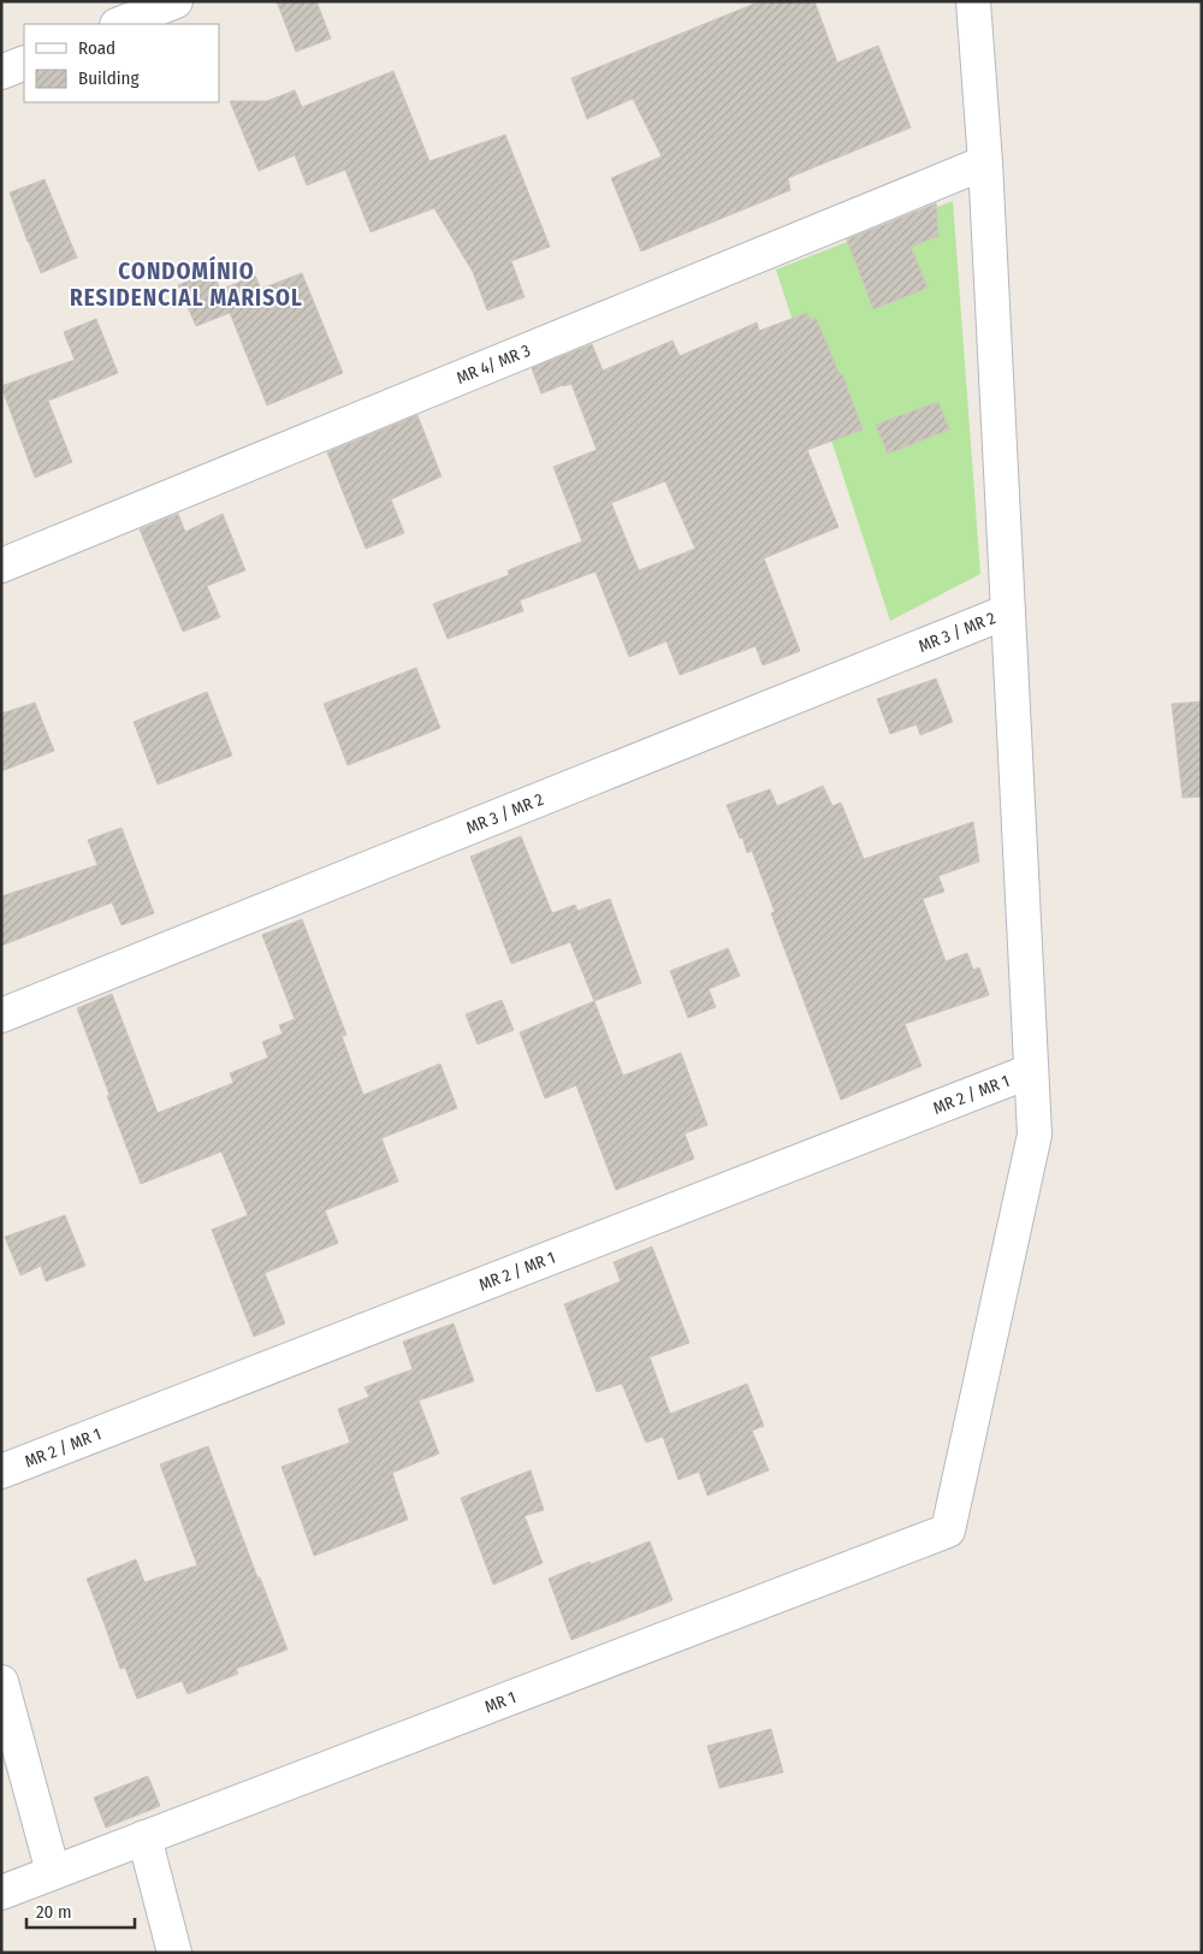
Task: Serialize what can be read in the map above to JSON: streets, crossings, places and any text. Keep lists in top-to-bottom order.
{
  "streets": {
    "street": [
      "MR 4/ MR 3",
      "MR 3 / MR 2",
      "MR 2 / MR 1",
      "MR 1"
    ]
  },
  "crossings": [
    ["MR 2 / MR 1", "MR 1"]
  ],
  "districts": ["CONDOMÍNIO RESIDENCIAL MARISOL"],
  "legend": ["Road", "Building"],
  "scale_bar": "20 m"
}
